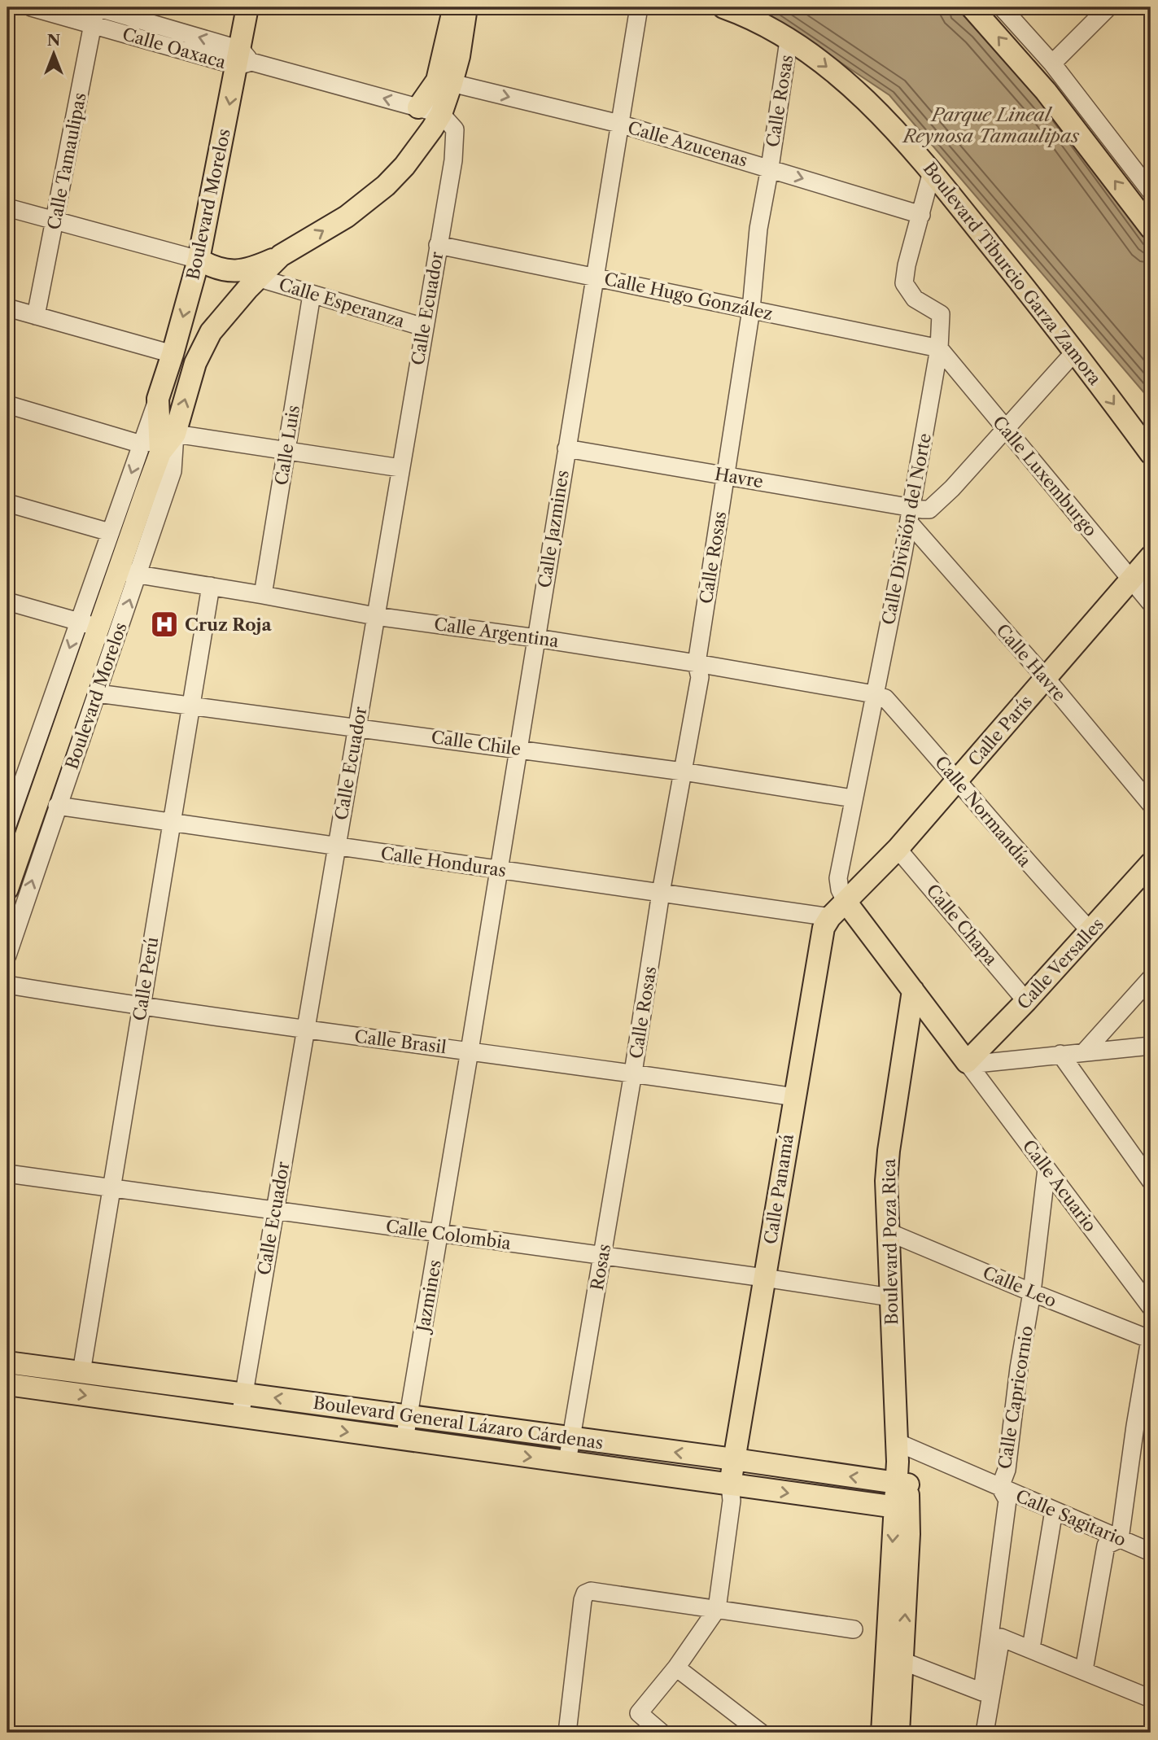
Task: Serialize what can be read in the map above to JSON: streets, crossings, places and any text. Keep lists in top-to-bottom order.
{
  "streets": {
    "main road": [
      "Boulevard Morelos",
      "Boulevard Tiburcio Garza Zamora",
      "Calle París",
      "Calle Versalles",
      "Calle Acuario",
      "Calle Panamá",
      "Boulevard Poza Rica",
      "Boulevard General Lázaro Cárdenas"
    ],
    "street": [
      "Calle Oaxaca",
      "Calle Rosas",
      "Calle Azucenas",
      "Calle Tamaulipas",
      "Calle Hugo González",
      "Calle Esperanza",
      "Calle Ecuador",
      "Calle Luis",
      "Calle Luxemburgo",
      "Havre",
      "Calle Jazmines",
      "Calle División del Norte",
      "Calle Argentina",
      "Calle Havre",
      "Calle Chile",
      "Calle Normandía",
      "Calle Honduras",
      "Calle Chapa",
      "Calle Perú",
      "Calle Brasil",
      "Calle Colombia",
      "Rosas",
      "Calle Leo",
      "Jazmines",
      "Calle Capricornio",
      "Calle Sagitario"
    ]
  },
  "crossings": [
    ["Calle Oaxaca", "Calle Tamaulipas"],
    ["Calle Oaxaca", "Boulevard Morelos"],
    ["Calle Oaxaca", "Calle Ecuador"],
    ["Calle Rosas", "Calle Azucenas"],
    ["Calle Rosas", "Boulevard Tiburcio Garza Zamora"],
    ["Calle Rosas", "Calle Hugo González"],
    ["Calle Rosas", "Havre"],
    ["Calle Rosas", "Calle Argentina"],
    ["Calle Rosas", "Calle Chile"],
    ["Calle Rosas", "Calle Honduras"],
    ["Calle Rosas", "Calle Brasil"],
    ["Calle Rosas", "Rosas"],
    ["Calle Azucenas", "Boulevard Morelos"],
    ["Calle Azucenas", "Calle Jazmines"],
    ["Calle Azucenas", "Calle División del Norte"],
    ["Boulevard Morelos", "Calle Esperanza"],
    ["Boulevard Morelos", "Calle Ecuador"],
    ["Boulevard Morelos", "Calle Argentina"],
    ["Boulevard Morelos", "Calle Chile"],
    ["Boulevard Morelos", "Calle Honduras"],
    ["Boulevard Tiburcio Garza Zamora", "Havre"],
    ["Boulevard Tiburcio Garza Zamora", "Calle División del Norte"],
    ["Calle Hugo González", "Calle Ecuador"],
    ["Calle Hugo González", "Calle Luxemburgo"],
    ["Calle Hugo González", "Calle Jazmines"],
    ["Calle Hugo González", "Calle División del Norte"],
    ["Calle Esperanza", "Calle Ecuador"],
    ["Calle Esperanza", "Calle Luis"],
    ["Calle Ecuador", "Calle Argentina"],
    ["Calle Ecuador", "Calle Chile"],
    ["Calle Ecuador", "Calle Honduras"],
    ["Calle Ecuador", "Calle Brasil"],
    ["Calle Ecuador", "Calle Colombia"],
    ["Calle Ecuador", "Boulevard General Lázaro Cárdenas"],
    ["Calle Luis", "Calle Argentina"],
    ["Calle Luxemburgo", "Havre"],
    ["Calle Luxemburgo", "Calle División del Norte"],
    ["Calle Luxemburgo", "Calle París"],
    ["Havre", "Calle Jazmines"],
    ["Havre", "Calle División del Norte"],
    ["Havre", "Calle Havre"],
    ["Calle Jazmines", "Calle Argentina"],
    ["Calle Jazmines", "Calle Chile"],
    ["Calle Jazmines", "Calle Honduras"],
    ["Calle Jazmines", "Calle Brasil"],
    ["Calle Jazmines", "Jazmines"],
    ["Calle División del Norte", "Calle Argentina"],
    ["Calle División del Norte", "Calle Havre"],
    ["Calle División del Norte", "Calle París"],
    ["Calle División del Norte", "Calle Chile"],
    ["Calle División del Norte", "Calle Normandía"],
    ["Calle División del Norte", "Calle Honduras"],
    ["Calle División del Norte", "Calle Acuario"],
    ["Calle División del Norte", "Calle Panamá"],
    ["Calle Argentina", "Calle Normandía"],
    ["Calle Argentina", "Calle Perú"],
    ["Calle Havre", "Calle París"],
    ["Calle París", "Calle Normandía"],
    ["Calle París", "Calle Honduras"],
    ["Calle París", "Calle Chapa"],
    ["Calle París", "Calle Acuario"],
    ["Calle París", "Calle Panamá"],
    ["Calle Chile", "Calle Perú"],
    ["Calle Normandía", "Calle Versalles"],
    ["Calle Honduras", "Calle Perú"],
    ["Calle Honduras", "Calle Acuario"],
    ["Calle Honduras", "Calle Panamá"],
    ["Calle Chapa", "Calle Versalles"],
    ["Calle Versalles", "Calle Acuario"],
    ["Calle Perú", "Calle Brasil"],
    ["Calle Perú", "Calle Colombia"],
    ["Calle Perú", "Boulevard General Lázaro Cárdenas"],
    ["Calle Brasil", "Calle Panamá"],
    ["Calle Brasil", "Rosas"],
    ["Calle Brasil", "Jazmines"],
    ["Calle Acuario", "Calle Panamá"],
    ["Calle Acuario", "Boulevard Poza Rica"],
    ["Calle Acuario", "Calle Capricornio"],
    ["Calle Panamá", "Calle Colombia"],
    ["Calle Panamá", "Boulevard General Lázaro Cárdenas"],
    ["Calle Colombia", "Boulevard Poza Rica"],
    ["Calle Colombia", "Rosas"],
    ["Calle Colombia", "Jazmines"],
    ["Boulevard Poza Rica", "Calle Leo"],
    ["Boulevard Poza Rica", "Calle Capricornio"],
    ["Boulevard Poza Rica", "Boulevard General Lázaro Cárdenas"],
    ["Boulevard Poza Rica", "Calle Sagitario"],
    ["Rosas", "Boulevard General Lázaro Cárdenas"],
    ["Calle Leo", "Calle Capricornio"],
    ["Jazmines", "Boulevard General Lázaro Cárdenas"],
    ["Calle Capricornio", "Calle Sagitario"]
  ],
  "one_way": ["Calle Azucenas", "Boulevard Tiburcio Garza Zamora"],
  "water": ["Parque Lineal Reynosa Tamaulipas"],
  "places": {
    "hospital": ["Cruz Roja"]
  },
  "north": "top"
}
